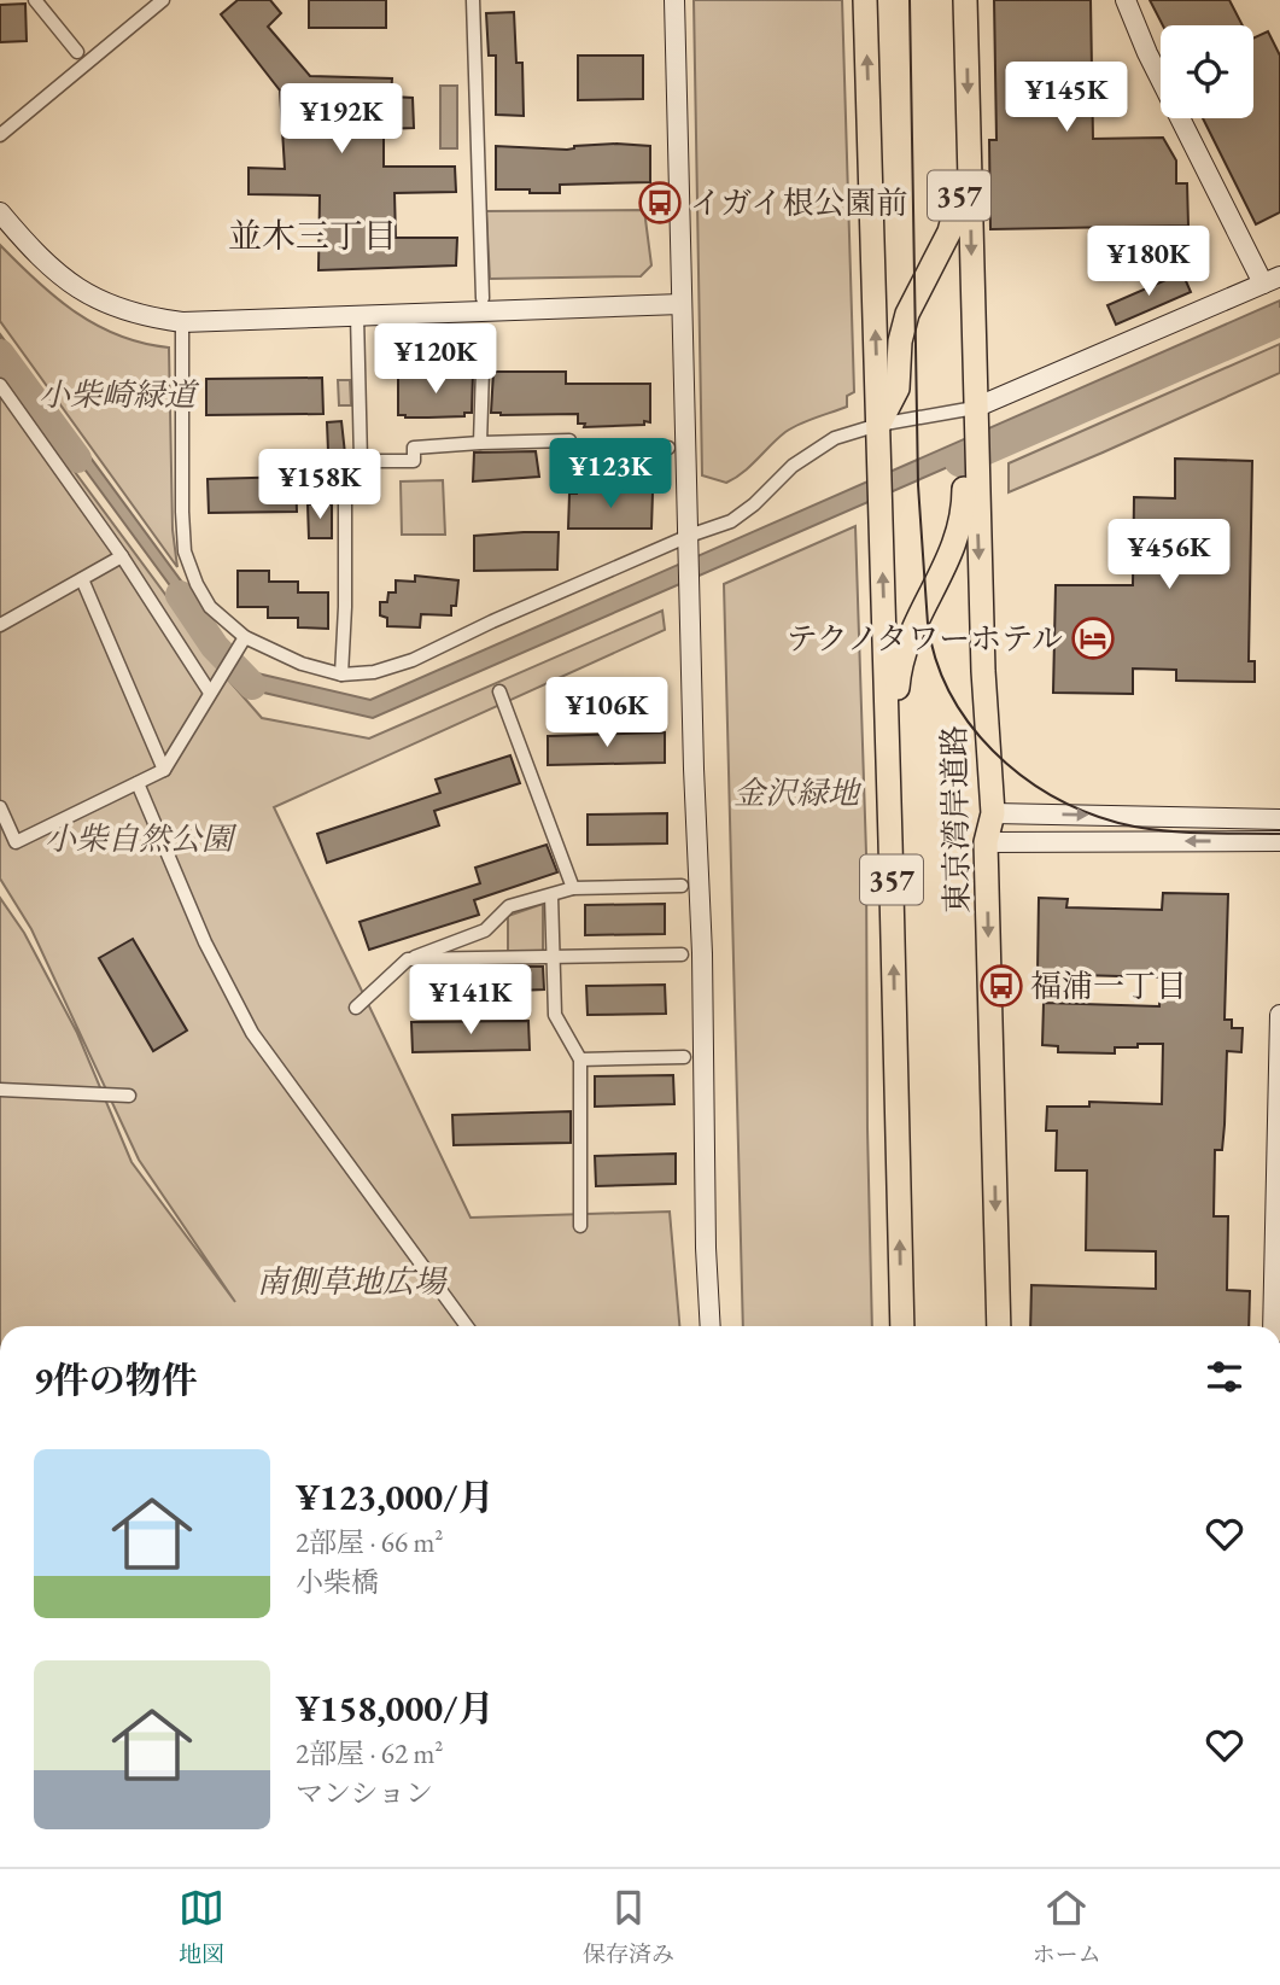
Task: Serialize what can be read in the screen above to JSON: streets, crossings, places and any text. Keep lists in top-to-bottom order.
{
  "streets": {
    "highway": ["357", "東京湾岸道路"]
  },
  "crossings": [
    ["357", "東京湾岸道路"]
  ],
  "districts": ["並木三丁目"],
  "parks": [
    "小柴崎緑道",
    "金沢緑地",
    "小柴自然公園",
    "南側草地広場"
  ],
  "places": {
    "bus stop": ["イガイ根公園前", "福浦一丁目"],
    "hotel": ["テクノタワーホテル"]
  },
  "page": {
    "price": [
      "¥145K",
      "¥192K",
      "¥180K",
      "¥120K",
      "¥123K",
      "¥158K",
      "¥456K",
      "¥106K",
      "¥141K"
    ],
    "heading": "9件の物件",
    "list": [
      {
        "name": "¥123,000/月",
        "note": "2部屋 · 66 m² · 小柴橋"
      },
      {
        "name": "¥158,000/月",
        "note": "2部屋 · 62 m² · マンション"
      }
    ],
    "tabs": ["地図", "保存済み", "ホーム"]
  }
}
